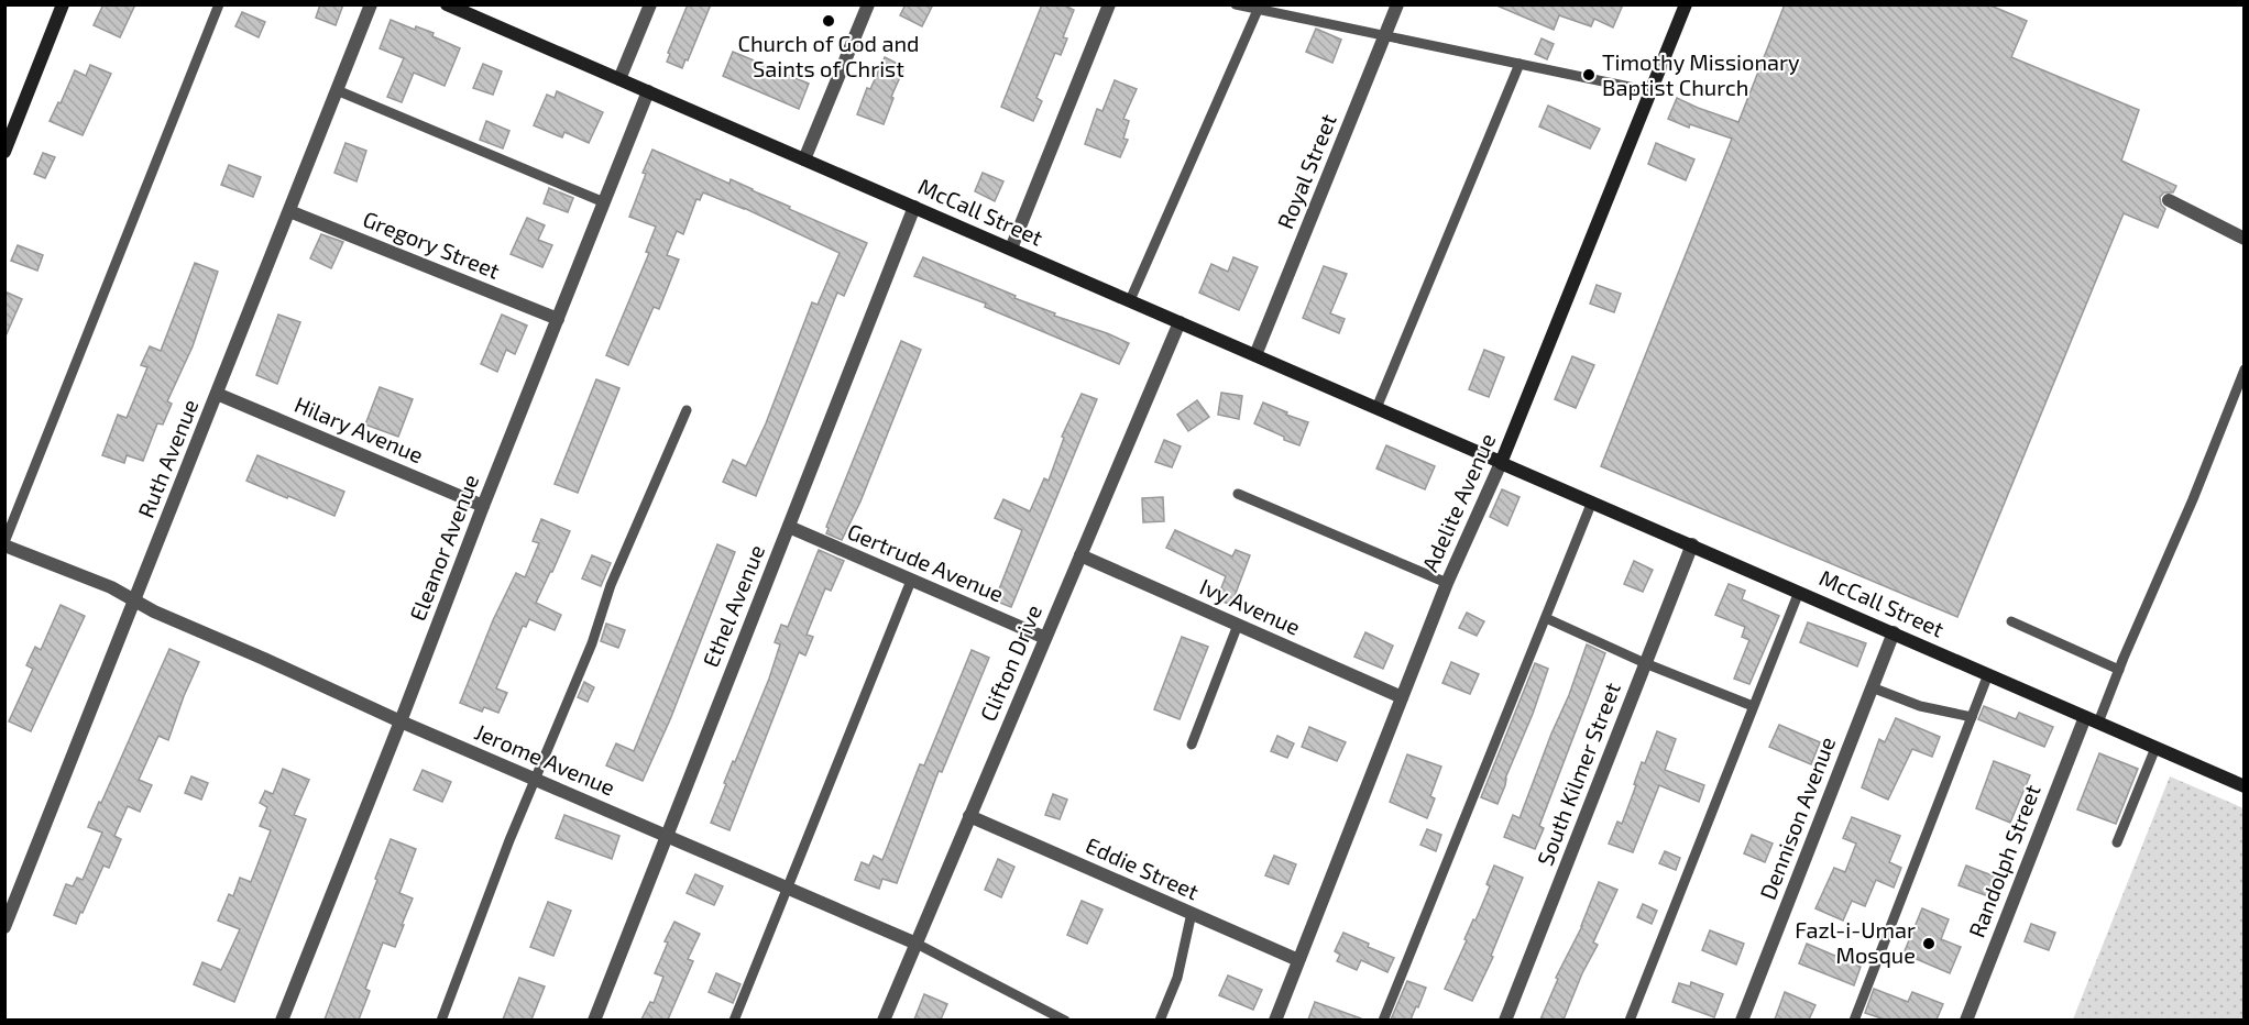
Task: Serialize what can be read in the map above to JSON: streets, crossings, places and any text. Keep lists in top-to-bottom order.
{
  "streets": {
    "street": [
      "Royal Street",
      "McCall Street",
      "Gregory Street",
      "Hilary Avenue",
      "Ruth Avenue",
      "Adelite Avenue",
      "Eleanor Avenue",
      "Gertrude Avenue",
      "Ethel Avenue",
      "Ivy Avenue",
      "Clifton Drive",
      "Jerome Avenue",
      "South Kilmer Street",
      "Dennison Avenue",
      "Randolph Street",
      "Eddie Street"
    ]
  },
  "crossings": [
    ["Royal Street", "McCall Street"],
    ["McCall Street", "Adelite Avenue"],
    ["McCall Street", "Eleanor Avenue"],
    ["McCall Street", "Ethel Avenue"],
    ["McCall Street", "Clifton Drive"],
    ["McCall Street", "South Kilmer Street"],
    ["McCall Street", "Dennison Avenue"],
    ["McCall Street", "Randolph Street"],
    ["Gregory Street", "Ruth Avenue"],
    ["Gregory Street", "Eleanor Avenue"],
    ["Hilary Avenue", "Ruth Avenue"],
    ["Hilary Avenue", "Eleanor Avenue"],
    ["Ruth Avenue", "Jerome Avenue"],
    ["Adelite Avenue", "Ivy Avenue"],
    ["Adelite Avenue", "Eddie Street"],
    ["Eleanor Avenue", "Jerome Avenue"],
    ["Gertrude Avenue", "Ethel Avenue"],
    ["Gertrude Avenue", "Clifton Drive"],
    ["Ethel Avenue", "Jerome Avenue"],
    ["Ivy Avenue", "Clifton Drive"],
    ["Clifton Drive", "Jerome Avenue"],
    ["Clifton Drive", "Eddie Street"]
  ],
  "places": ["Church of God and Saints of Christ", "Timothy Missionary Baptist Church", "Fazl-i-Umar Mosque"]
}
